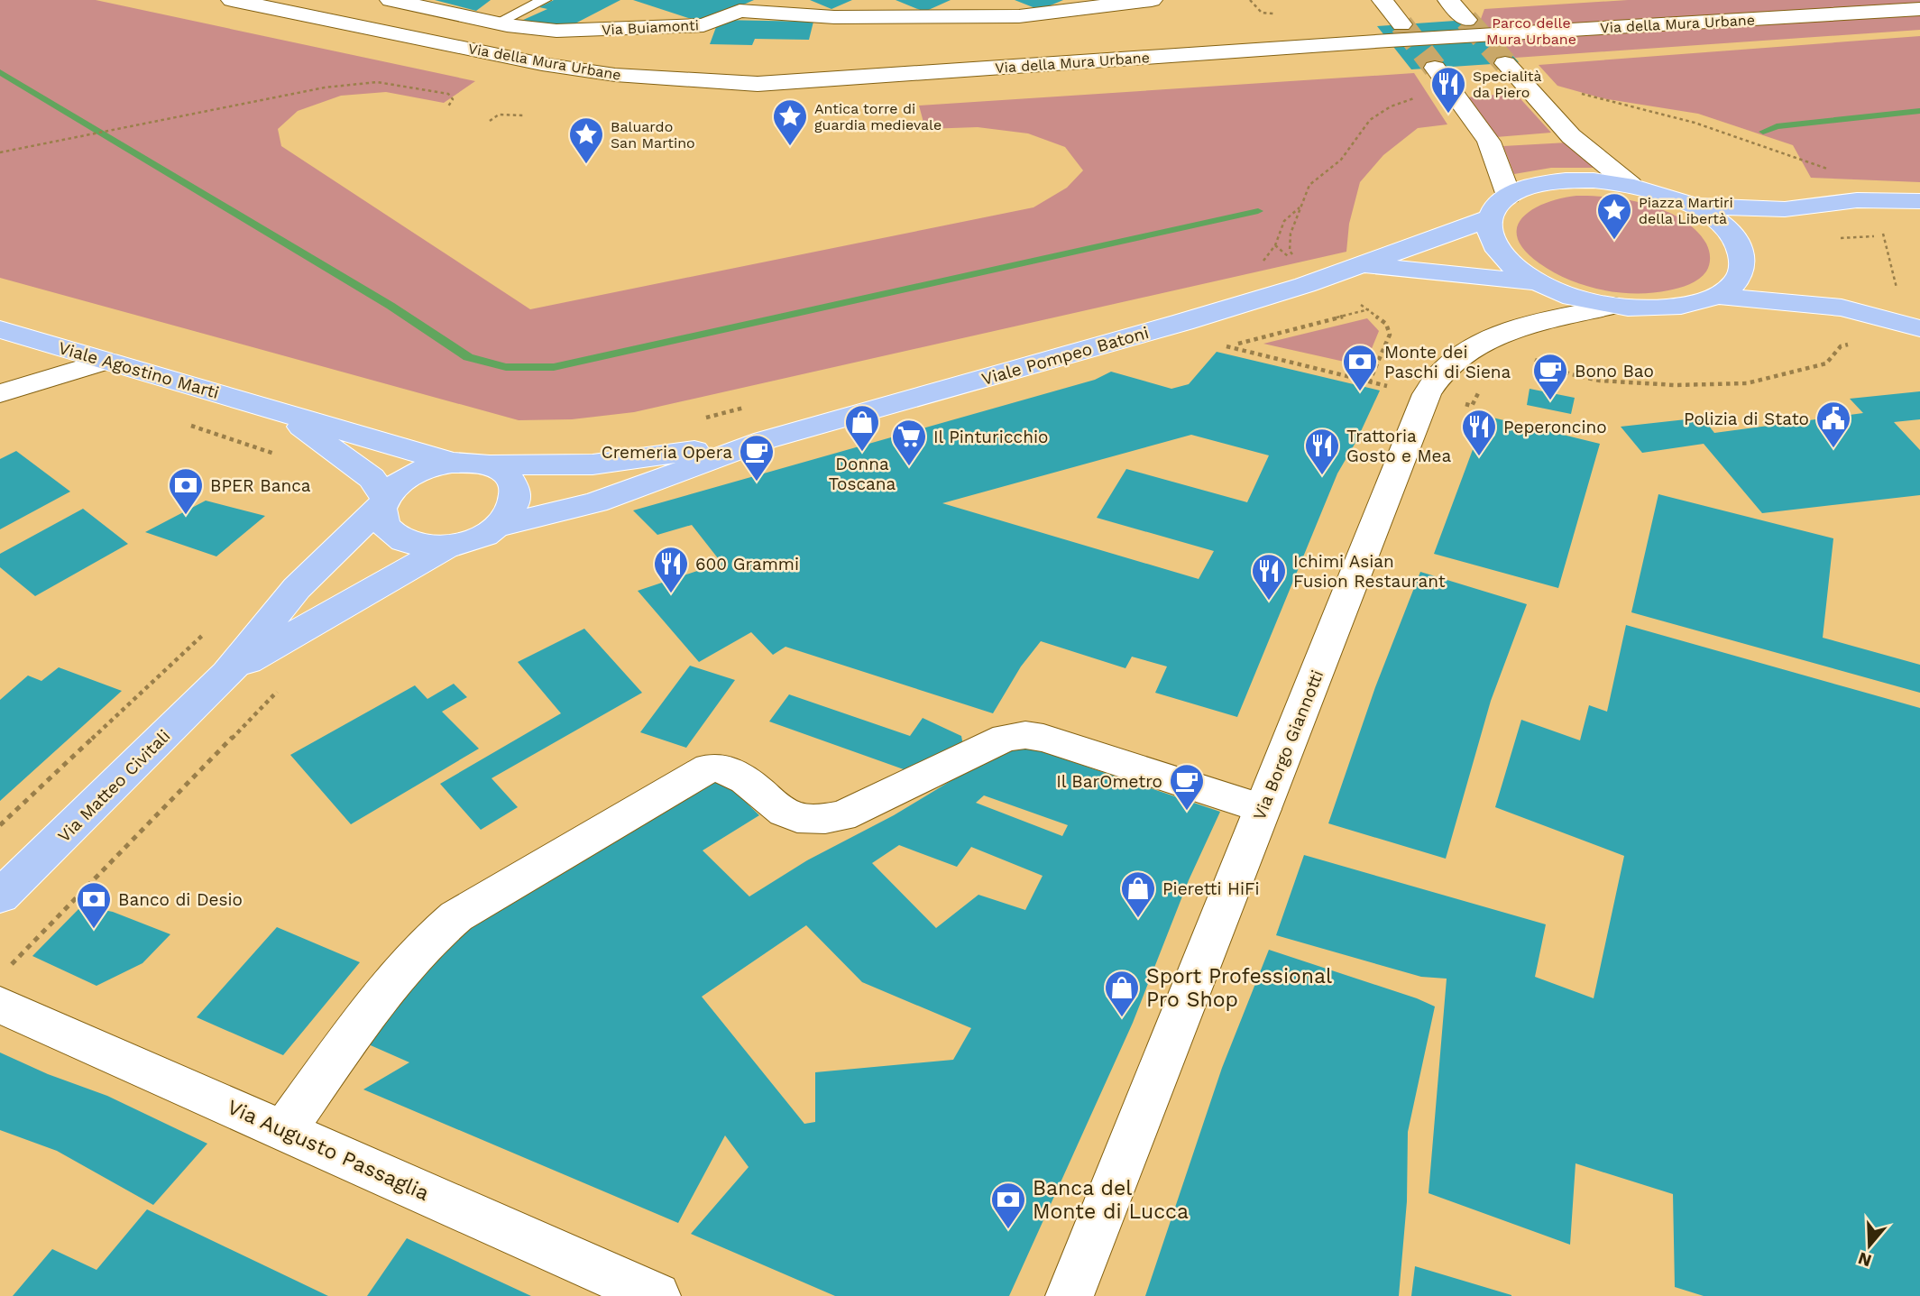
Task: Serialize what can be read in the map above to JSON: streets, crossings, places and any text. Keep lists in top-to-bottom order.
{
  "streets": {
    "main road": ["Viale Pompeo Batoni", "Viale Agostino Marti", "Via Matteo Civitali"],
    "street": [
      "Via della Mura Urbane",
      "Via Buiamonti",
      "Via Borgo Giannotti",
      "Via Augusto Passaglia"
    ]
  },
  "crossings": [
    ["Viale Pompeo Batoni", "Viale Agostino Marti"],
    ["Viale Pompeo Batoni", "Via Matteo Civitali"],
    ["Viale Agostino Marti", "Via Matteo Civitali"]
  ],
  "parks": ["Parco delle Mura Urbane"],
  "places": {
    "restaurant": [
      "Specialità da Piero",
      "Peperoncino",
      "Trattoria Gosto e Mea",
      "600 Grammi",
      "Ichimi Asian Fusion Restaurant"
    ],
    "place": ["Antica torre di guardia medievale", "Baluardo San Martino", "Piazza Martiri della Libertà"],
    "bank": [
      "Monte dei Paschi di Siena",
      "BPER Banca",
      "Banco di Desio",
      "Banca del Monte di Lucca"
    ],
    "cafe": ["Bono Bao", "Cremeria Opera", "Il BarOmetro"],
    "public building": ["Polizia di Stato"],
    "shop": ["Donna Toscana", "Pieretti HiFi", "Sport Professional Pro Shop"],
    "supermarket": ["Il Pinturicchio"]
  },
  "north": "bottom"
}
